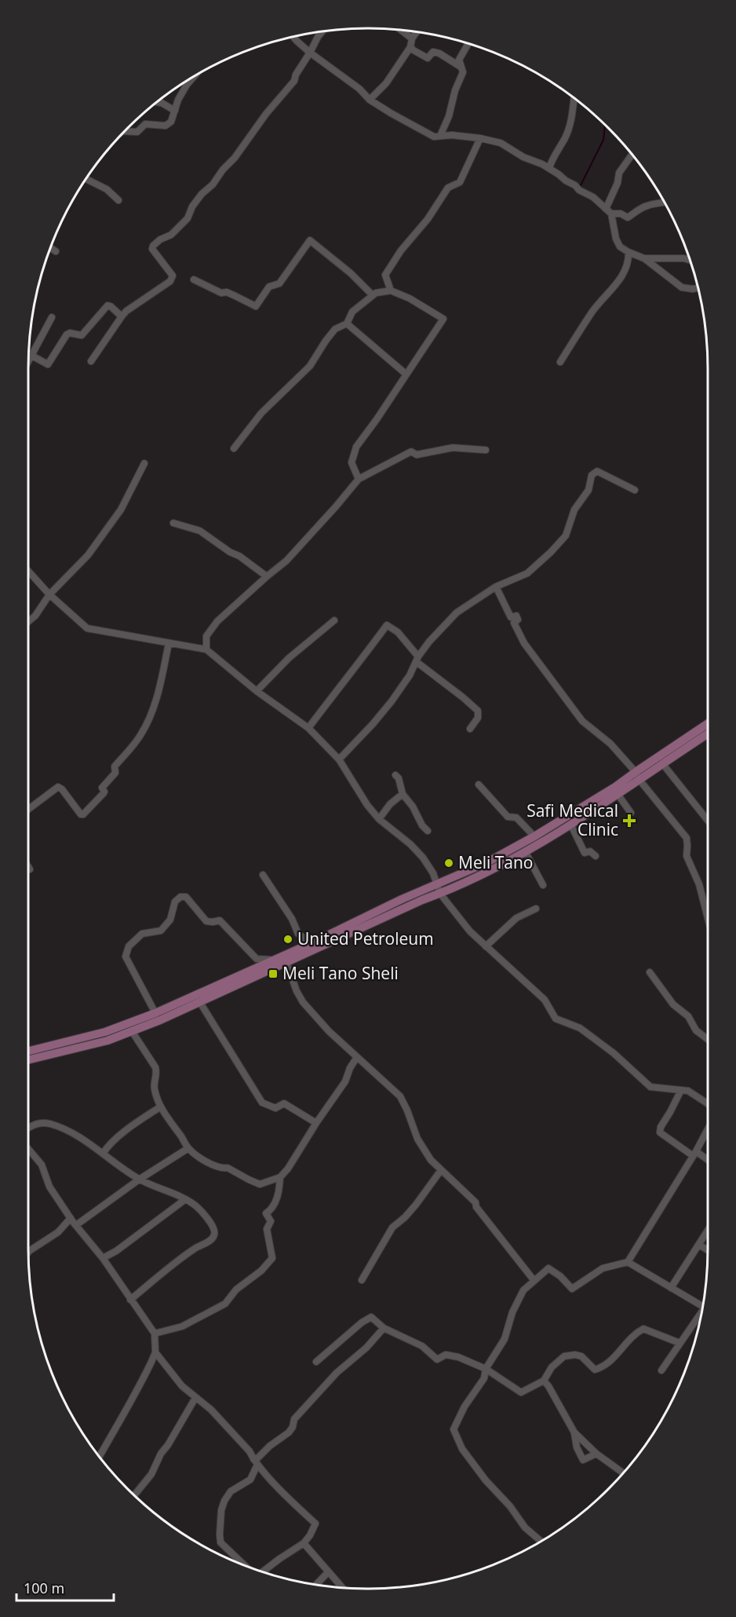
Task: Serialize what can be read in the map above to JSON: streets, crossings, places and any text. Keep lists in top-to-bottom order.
{
  "places": {
    "health": ["Safi Medical Clinic"],
    "other": ["Meli Tano", "United Petroleum"],
    "transit": ["Meli Tano Sheli"]
  },
  "scale_bar": "100 m"
}
